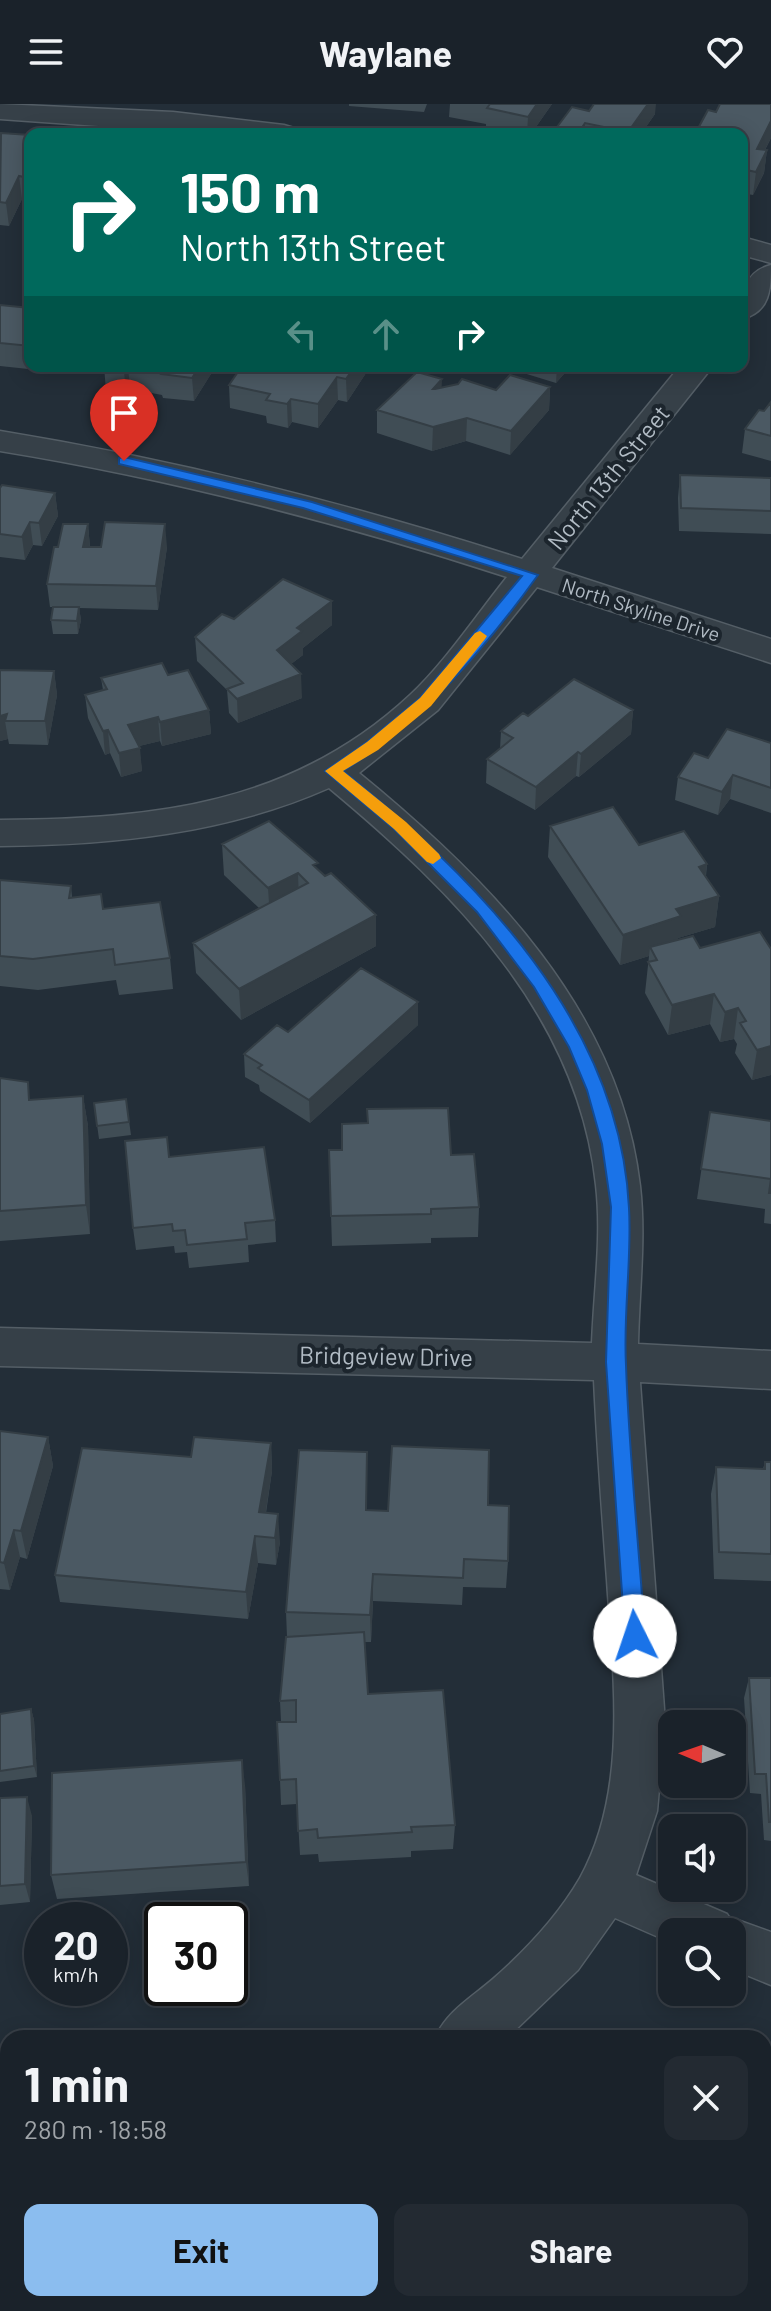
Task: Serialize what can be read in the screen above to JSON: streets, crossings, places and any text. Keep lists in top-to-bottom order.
{
  "streets": {
    "street": ["North 13th Street", "North Skyline Drive", "Bridgeview Drive"]
  },
  "crossings": [
    ["North 13th Street", "North Skyline Drive"]
  ],
  "north": "left",
  "page": {
    "header": "Waylane",
    "turn": ["150 m", "North 13th Street"],
    "speed": "20 km/h",
    "limit": "30",
    "heading": ["1 min", "280 m · 18:58"],
    "buttons": ["Exit", "Share"]
  }
}
